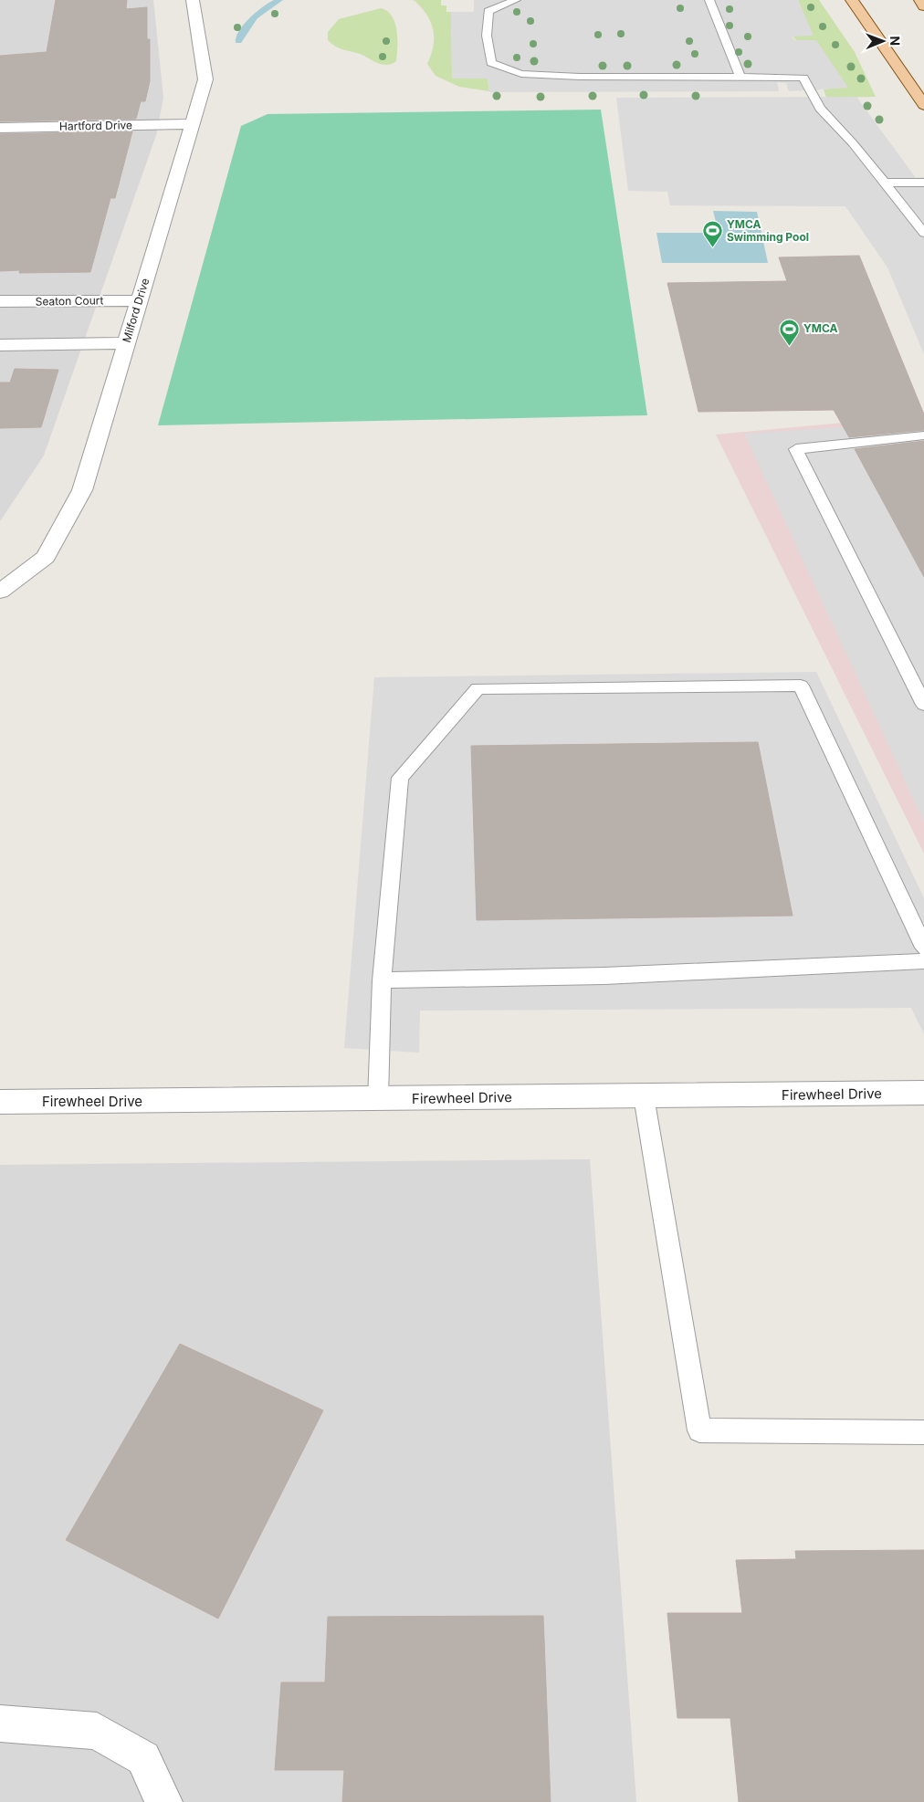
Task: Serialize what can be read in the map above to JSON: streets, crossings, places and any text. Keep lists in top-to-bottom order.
{
  "streets": {
    "street": [
      "Hartford Drive",
      "Seaton Court",
      "Milford Drive",
      "Firewheel Drive"
    ]
  },
  "crossings": [
    ["Hartford Drive", "Milford Drive"],
    ["Seaton Court", "Milford Drive"]
  ],
  "places": {
    "sports": ["YMCA Swimming Pool", "YMCA"]
  },
  "north": "right"
}
